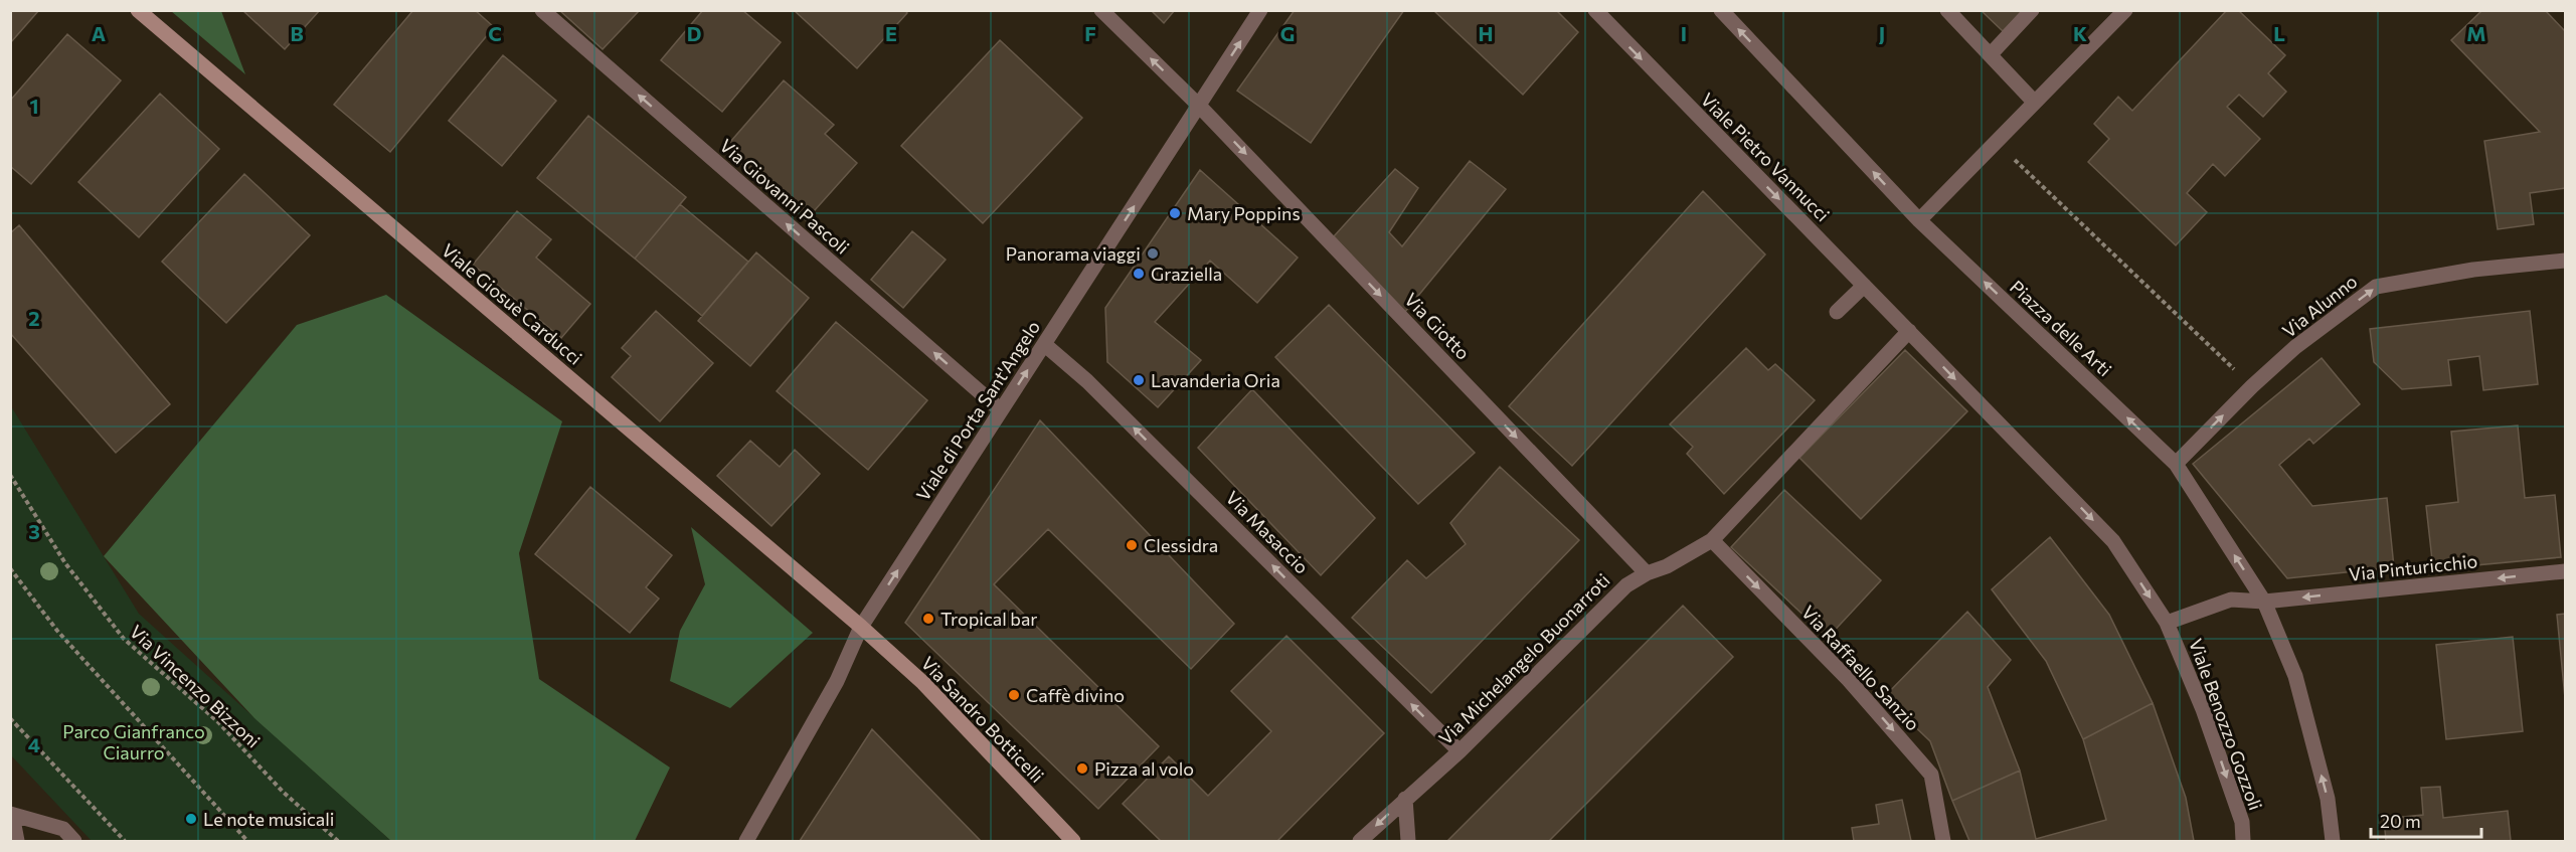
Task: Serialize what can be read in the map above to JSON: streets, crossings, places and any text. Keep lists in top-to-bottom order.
{
  "streets": {
    "street": [
      "Viale Pietro Vannucci",
      "Via Giovanni Pascoli",
      "Viale Giosuè Carducci",
      "Via Alunno",
      "Via Giotto",
      "Piazza delle Arti",
      "Viale di Porta Sant'Angelo",
      "Via Masaccio",
      "Via Pinturicchio",
      "Via Michelangelo Buonarroti",
      "Via Raffaello Sanzio",
      "Via Sandro Botticelli",
      "Viale Benozzo Gozzoli"
    ],
    "path": ["Via Vincenzo Bizzoni"]
  },
  "crossings": [
    ["Viale Pietro Vannucci", "Via Michelangelo Buonarroti"],
    ["Viale Pietro Vannucci", "Viale Benozzo Gozzoli"],
    ["Via Giovanni Pascoli", "Viale di Porta Sant'Angelo"],
    ["Viale Giosuè Carducci", "Viale di Porta Sant'Angelo"],
    ["Viale Giosuè Carducci", "Via Sandro Botticelli"],
    ["Via Alunno", "Piazza delle Arti"],
    ["Via Giotto", "Viale di Porta Sant'Angelo"],
    ["Via Giotto", "Via Michelangelo Buonarroti"],
    ["Viale di Porta Sant'Angelo", "Via Masaccio"],
    ["Viale di Porta Sant'Angelo", "Via Sandro Botticelli"],
    ["Via Masaccio", "Via Michelangelo Buonarroti"],
    ["Via Pinturicchio", "Viale Benozzo Gozzoli"],
    ["Via Michelangelo Buonarroti", "Via Raffaello Sanzio"],
    ["Via Michelangelo Buonarroti", "Viale Benozzo Gozzoli"]
  ],
  "one_way": [
    "Via Giovanni Pascoli",
    "Via Alunno",
    "Piazza delle Arti",
    "Viale di Porta Sant'Angelo",
    "Via Masaccio",
    "Via Pinturicchio",
    "Via Raffaello Sanzio"
  ],
  "parks": ["Parco Gianfranco Ciaurro"],
  "places": [
    "Mary Poppins",
    "Panorama viaggi",
    "Graziella",
    "Lavanderia Oria",
    "Clessidra",
    "Tropical bar",
    "Caffè divino",
    "Pizza al volo",
    "Le note musicali"
  ],
  "scale_bar": "20 m",
  "grid": {
    "columns": [
      "A",
      "B",
      "C",
      "D",
      "E",
      "F",
      "G",
      "H",
      "I",
      "J",
      "K",
      "L",
      "M"
    ],
    "rows": [
      "1",
      "2",
      "3",
      "4"
    ]
  }
}
